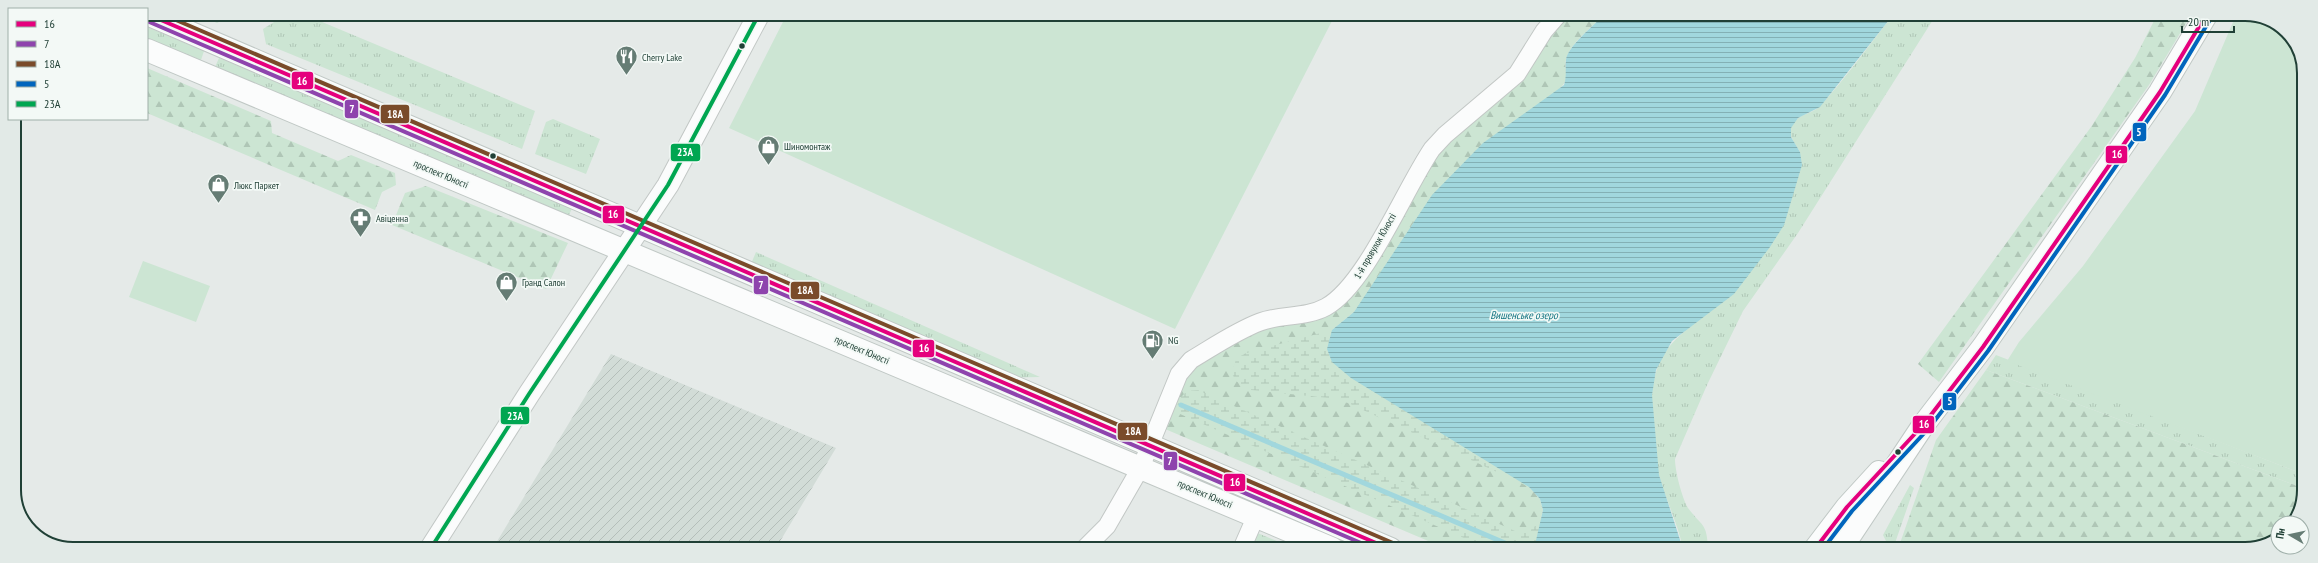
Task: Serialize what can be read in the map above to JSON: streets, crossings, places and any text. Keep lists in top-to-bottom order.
{
  "streets": {
    "main road": ["проспект Юності"],
    "street": ["1-й провулок Юності"]
  },
  "crossings": [
    ["проспект Юності", "1-й провулок Юності"]
  ],
  "water": ["Вишенське озеро"],
  "places": {
    "restaurant": ["Cherry Lake"],
    "shop": ["Шиномонтаж", "Люкс Паркет", "Гранд Салон"],
    "pharmacy": ["Авіценна"],
    "fuel station": ["NG"]
  },
  "lines": [
    "transit line 16",
    "transit line 18А",
    "transit line 5",
    "transit line 23А",
    "transit line 7"
  ],
  "legend": [
    "16",
    "7",
    "18А",
    "5",
    "23А"
  ],
  "scale_bar": "20 m",
  "north": "left"
}
